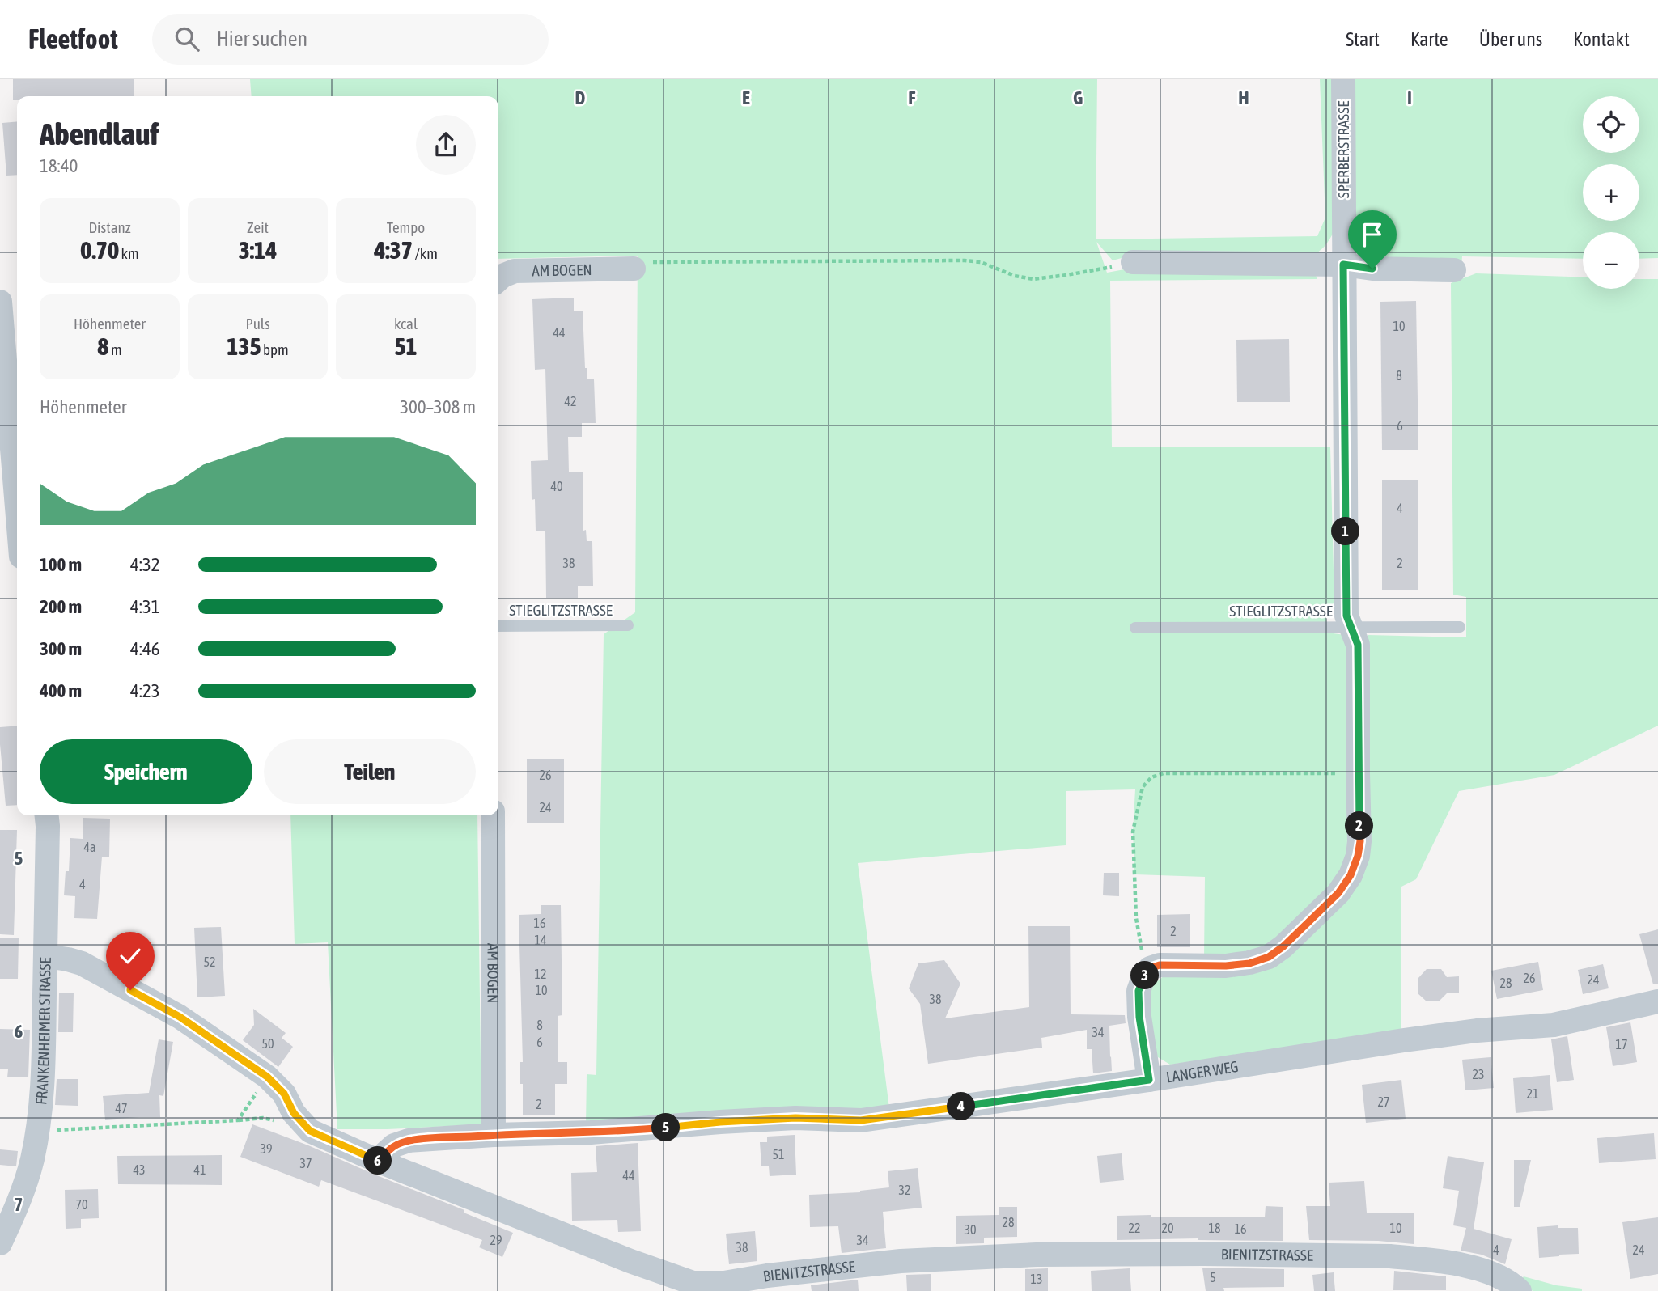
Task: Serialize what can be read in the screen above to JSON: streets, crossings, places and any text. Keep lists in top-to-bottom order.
{
  "streets": {
    "street": [
      "SPERBERSTRASSE",
      "AM BOGEN",
      "FRANKENHEIMER STRASSE",
      "LANGER WEG",
      "BIENITZSTRASSE"
    ],
    "lane": ["STIEGLITZSTRASSE"]
  },
  "crossings": [
    ["SPERBERSTRASSE", "STIEGLITZSTRASSE"],
    ["AM BOGEN", "LANGER WEG"],
    ["FRANKENHEIMER STRASSE", "BIENITZSTRASSE"],
    ["LANGER WEG", "BIENITZSTRASSE"]
  ],
  "house_numbers": [
    "10",
    "44",
    "8",
    "42",
    "6",
    "40",
    "4",
    "38",
    "2",
    "26",
    "24",
    "4a",
    "4",
    "16",
    "2",
    "14",
    "52",
    "12",
    "26",
    "24",
    "28",
    "10",
    "38",
    "8",
    "34",
    "6",
    "50",
    "17",
    "23",
    "21",
    "27",
    "2",
    "47",
    "39",
    "51",
    "37",
    "43",
    "41",
    "44",
    "32",
    "70",
    "28",
    "22",
    "20",
    "18",
    "10",
    "16",
    "30",
    "29",
    "34",
    "38",
    "4",
    "24",
    "5",
    "13"
  ],
  "page": {
    "header": "Fleetfoot",
    "search": "Hier suchen",
    "nav": [
      "Start",
      "Karte",
      "Über uns",
      "Kontakt"
    ],
    "map_buttons": ["+", "−"],
    "heading": ["Abendlauf", "18:40"],
    "stats": [
      ["Distanz", "0.70 km"],
      ["Zeit", "3:14"],
      ["Tempo", "4:37 /km"],
      ["Höhenmeter", "8 m"],
      ["Puls", "135 bpm"],
      ["kcal", "51"]
    ],
    "chart": ["Höhenmeter", "300–308 m"],
    "pins": [
      "1",
      "2",
      "3",
      "4",
      "5",
      "6"
    ],
    "list": [
      {
        "name": "100 m",
        "note": "4:32"
      },
      {
        "name": "200 m",
        "note": "4:31"
      },
      {
        "name": "300 m",
        "note": "4:46"
      },
      {
        "name": "400 m",
        "note": "4:23"
      }
    ],
    "buttons": ["Speichern", "Teilen"]
  },
  "grid": {
    "columns": [
      "D",
      "E",
      "F",
      "G",
      "H",
      "I"
    ],
    "rows": ["5", "6", "7"]
  }
}
